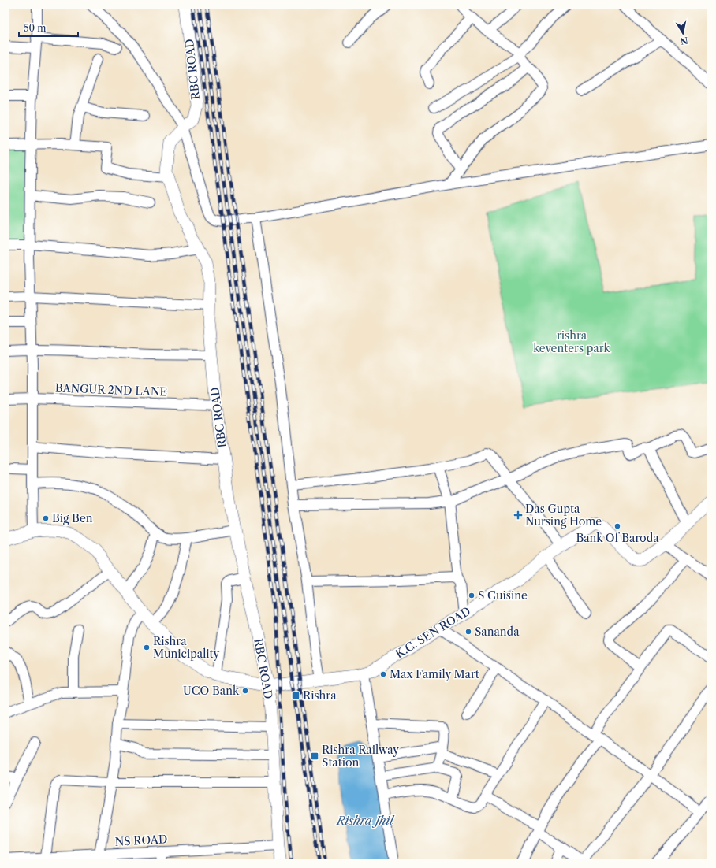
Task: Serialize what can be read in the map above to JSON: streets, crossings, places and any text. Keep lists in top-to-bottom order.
{
  "streets": {
    "street": [
      "RBC ROAD",
      "BANGUR 2ND LANE",
      "K.C. SEN ROAD",
      "NS ROAD"
    ]
  },
  "crossings": [
    ["RBC ROAD", "BANGUR 2ND LANE"],
    ["RBC ROAD", "K.C. SEN ROAD"],
    ["RBC ROAD", "NS ROAD"]
  ],
  "water": ["Rishra Jhil"],
  "parks": ["rishra keventers park"],
  "places": {
    "health": ["Das Gupta Nursing Home"],
    "other": [
      "Big Ben",
      "Bank Of Baroda",
      "S Cuisine",
      "Sananda",
      "Rishra Municipality",
      "Max Family Mart",
      "UCO Bank"
    ],
    "transit": ["Rishra", "Rishra Railway Station"]
  },
  "scale_bar": "50 m",
  "north": "bottom"
}
